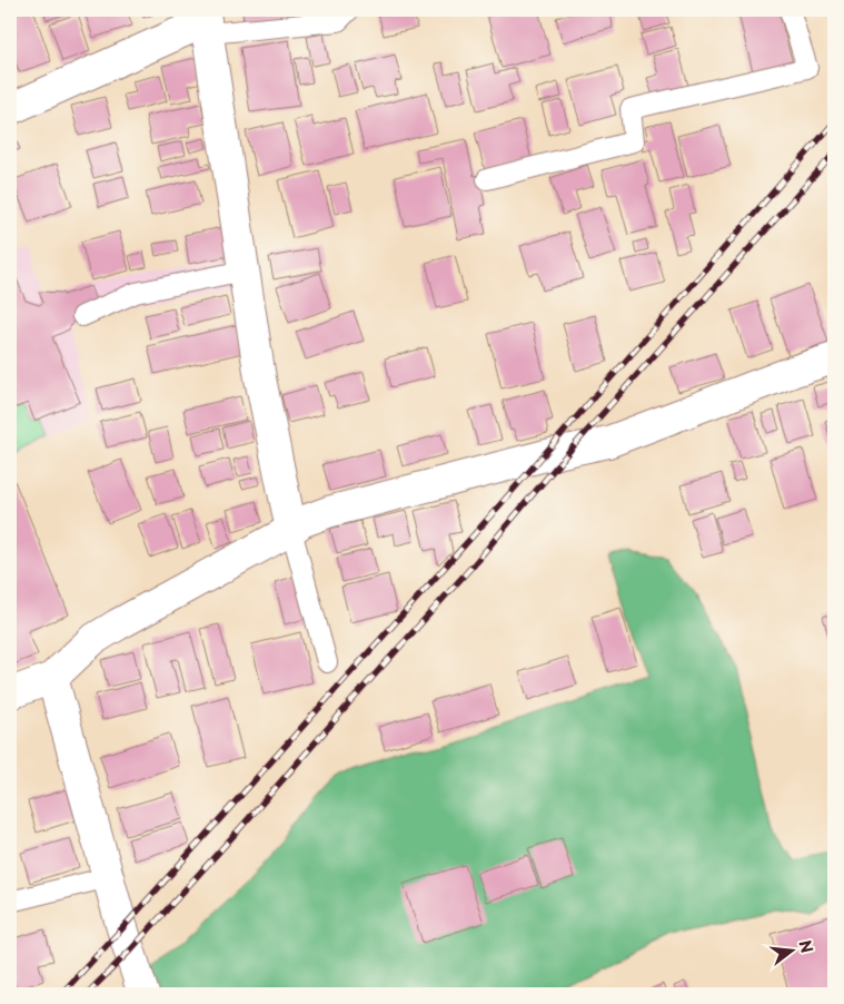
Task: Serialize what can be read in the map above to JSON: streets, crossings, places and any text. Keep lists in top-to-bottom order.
{
  "north": "right"
}
